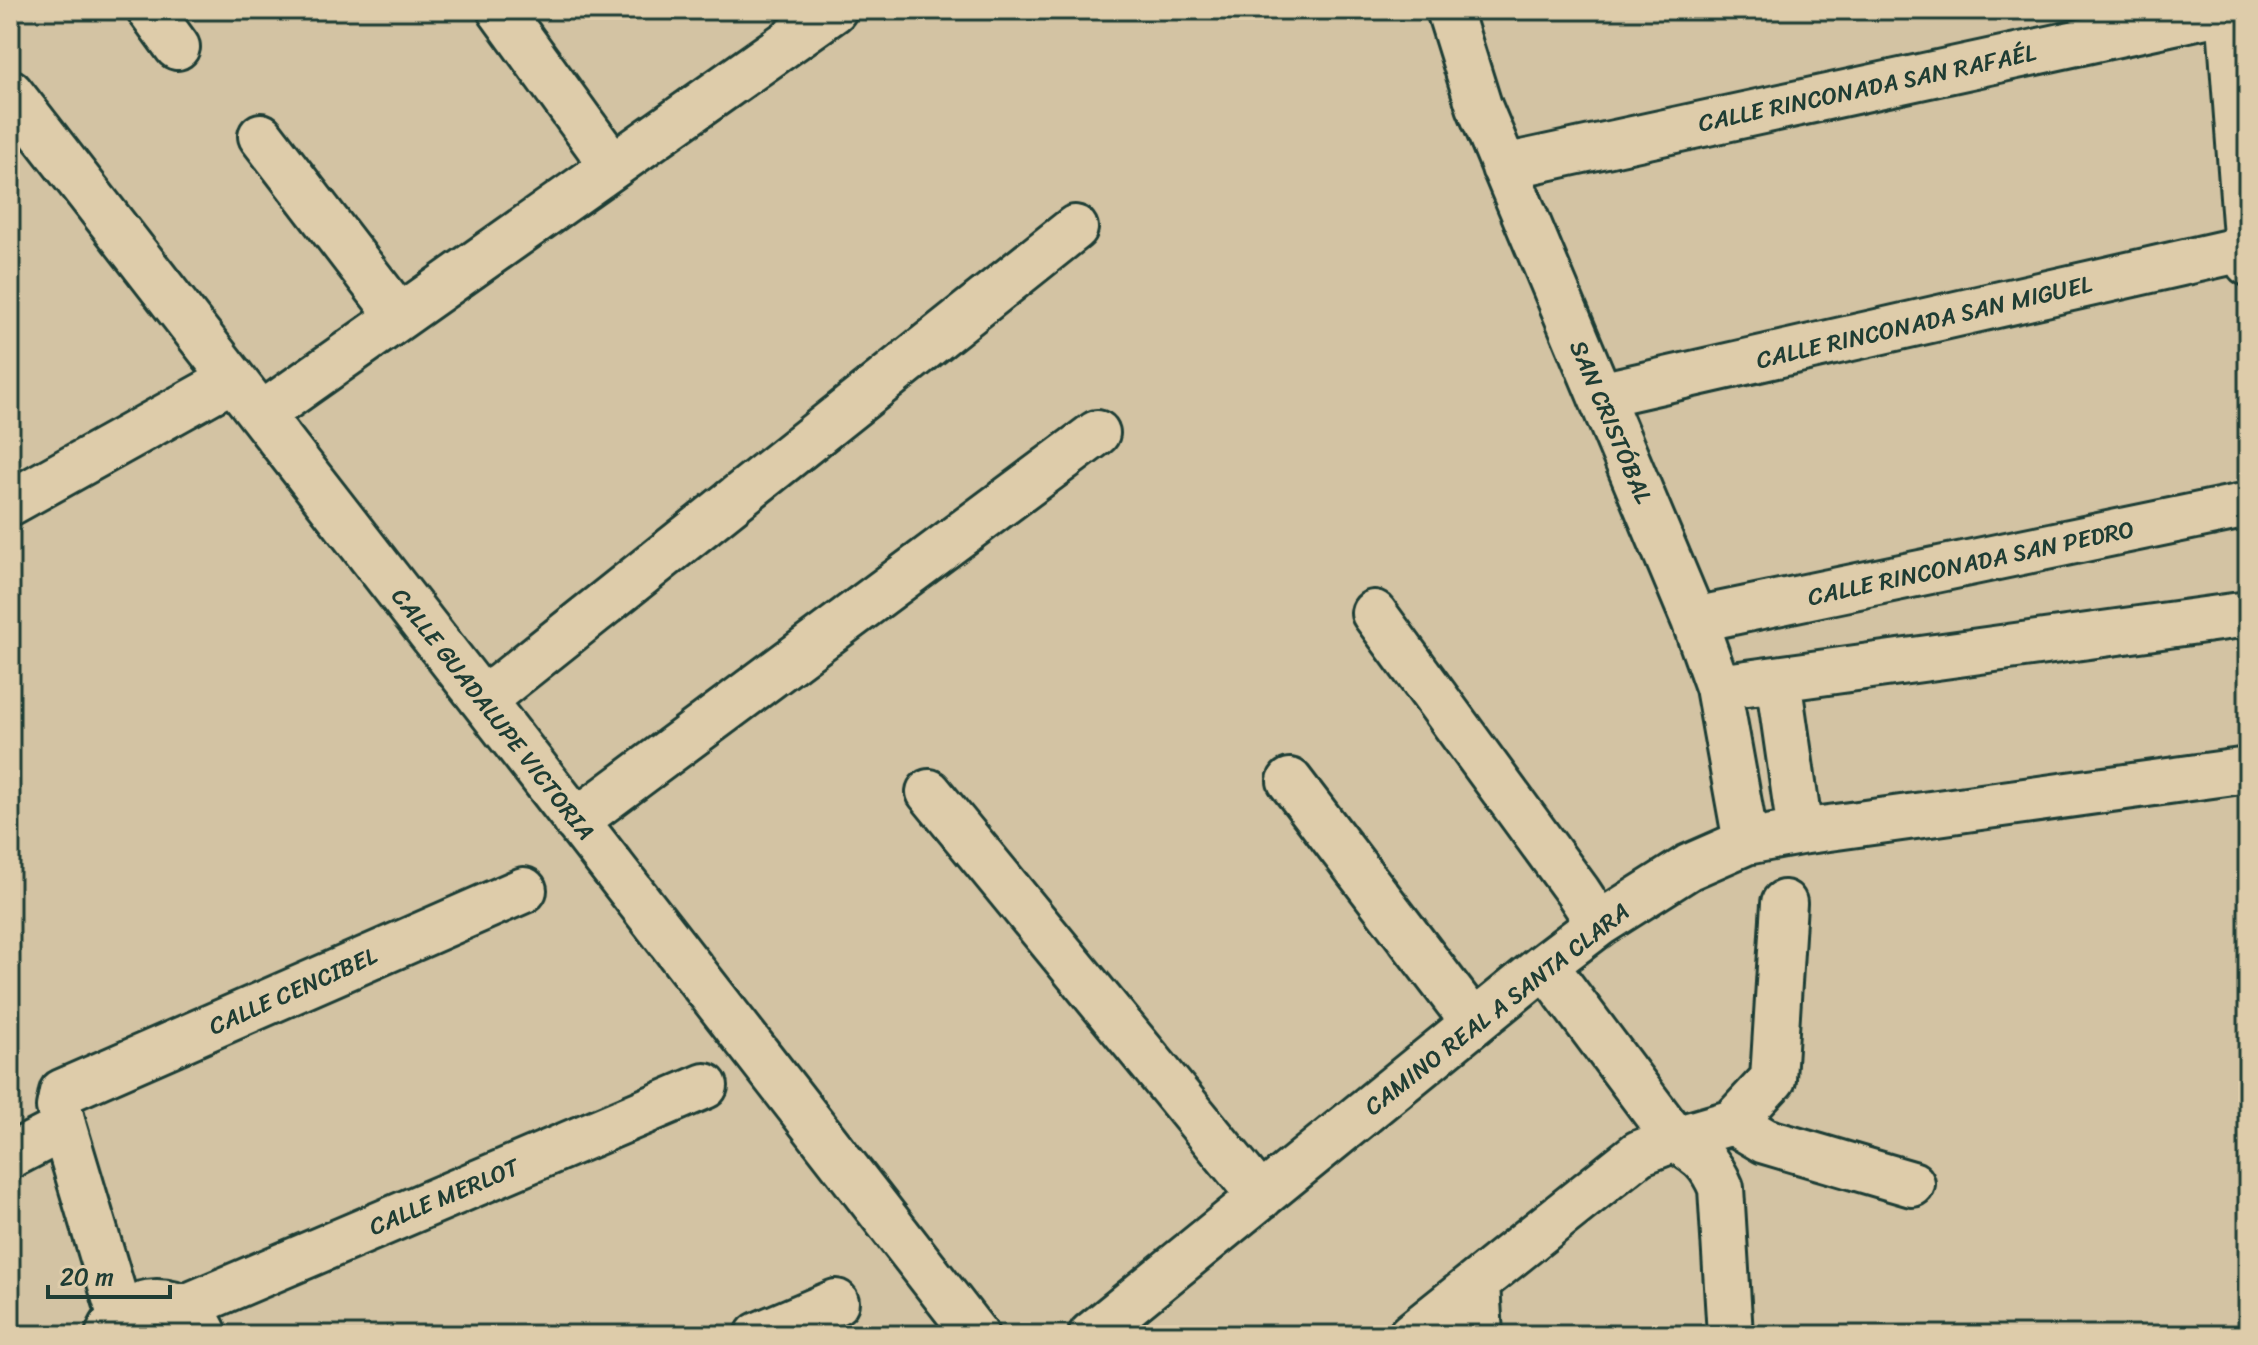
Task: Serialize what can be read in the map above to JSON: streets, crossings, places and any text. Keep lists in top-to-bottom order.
{
  "streets": {
    "street": [
      "CALLE RINCONADA SAN RAFAÉL",
      "CALLE RINCONADA SAN MIGUEL",
      "SAN CRISTÓBAL",
      "CALLE RINCONADA SAN PEDRO",
      "CALLE GUADALUPE VICTORIA",
      "CALLE CENCIBEL",
      "CAMINO REAL A SANTA CLARA",
      "CALLE MERLOT"
    ]
  },
  "crossings": [
    ["CALLE RINCONADA SAN RAFAÉL", "SAN CRISTÓBAL"],
    ["CALLE RINCONADA SAN MIGUEL", "SAN CRISTÓBAL"],
    ["SAN CRISTÓBAL", "CALLE RINCONADA SAN PEDRO"],
    ["SAN CRISTÓBAL", "CAMINO REAL A SANTA CLARA"]
  ],
  "scale_bar": "20 m"
}
